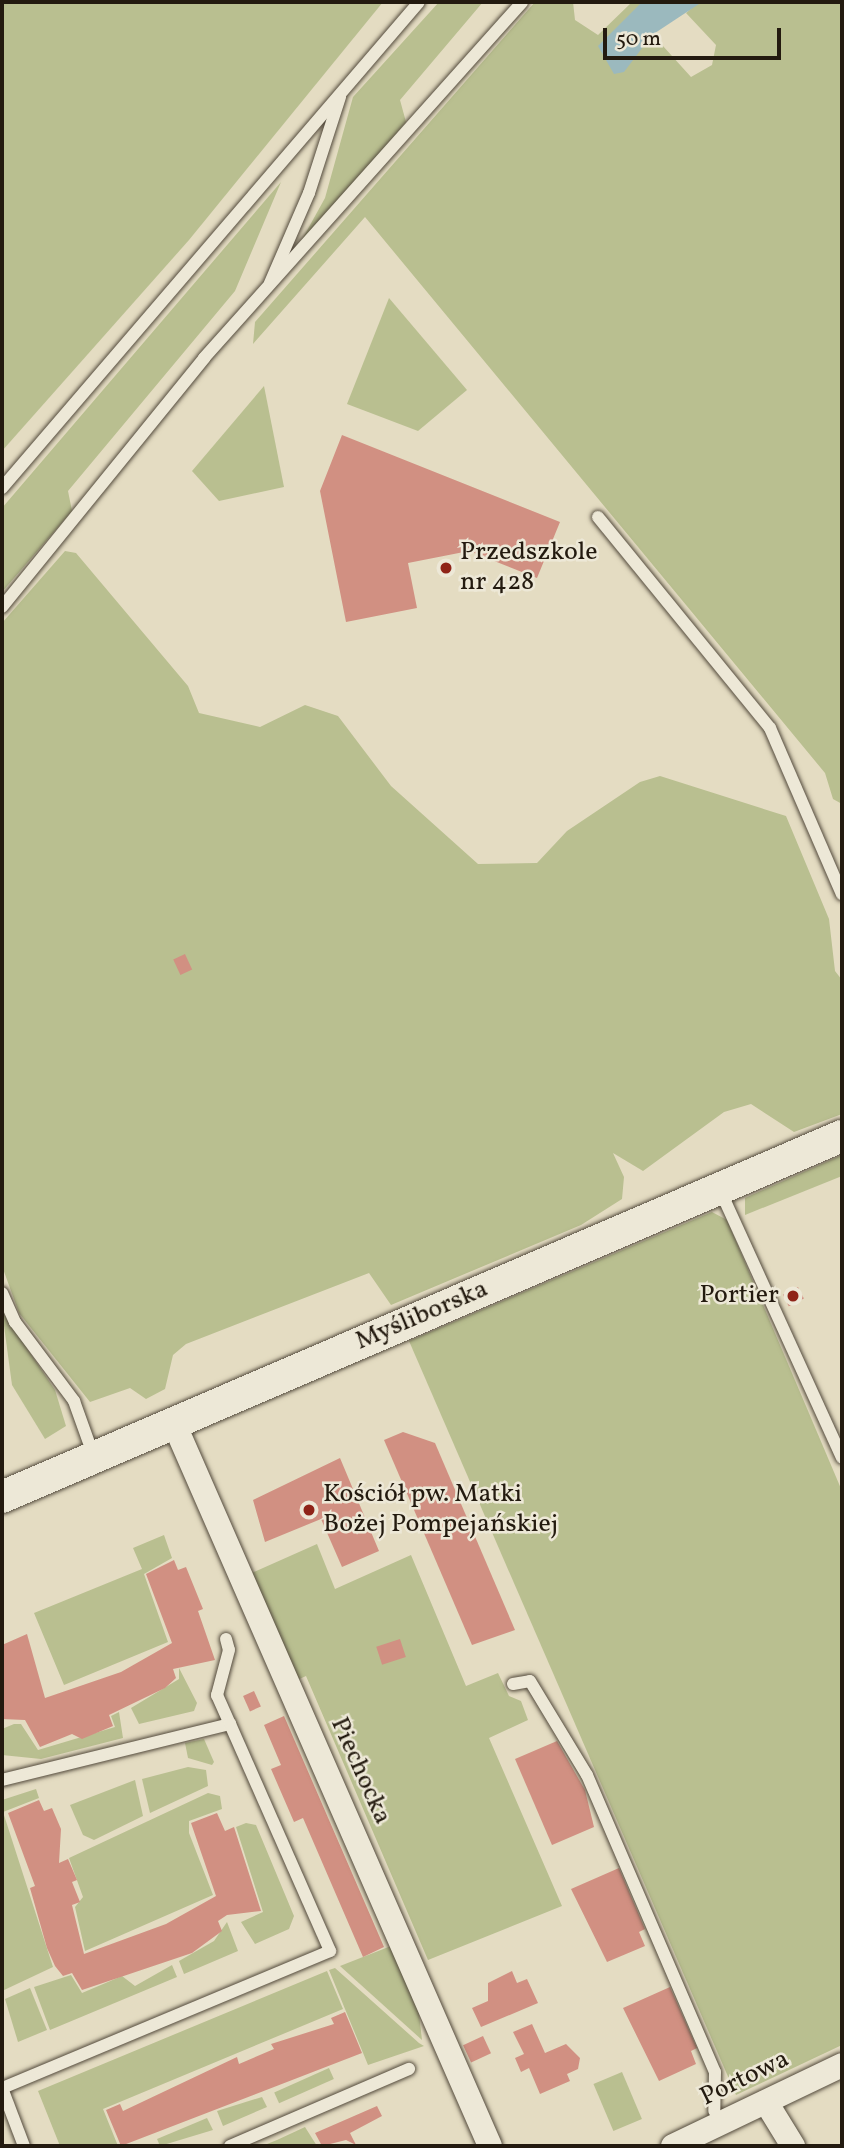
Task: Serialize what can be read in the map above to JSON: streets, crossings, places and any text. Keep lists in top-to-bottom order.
{
  "streets": {
    "street": ["Myśliborska", "Piechocka", "Portowa"]
  },
  "crossings": [
    ["Myśliborska", "Piechocka"]
  ],
  "places": ["Przedszkole nr 428", "Portier", "Kościół pw. Matki Bożej Pompejańskiej"],
  "scale_bar": "50 m"
}
